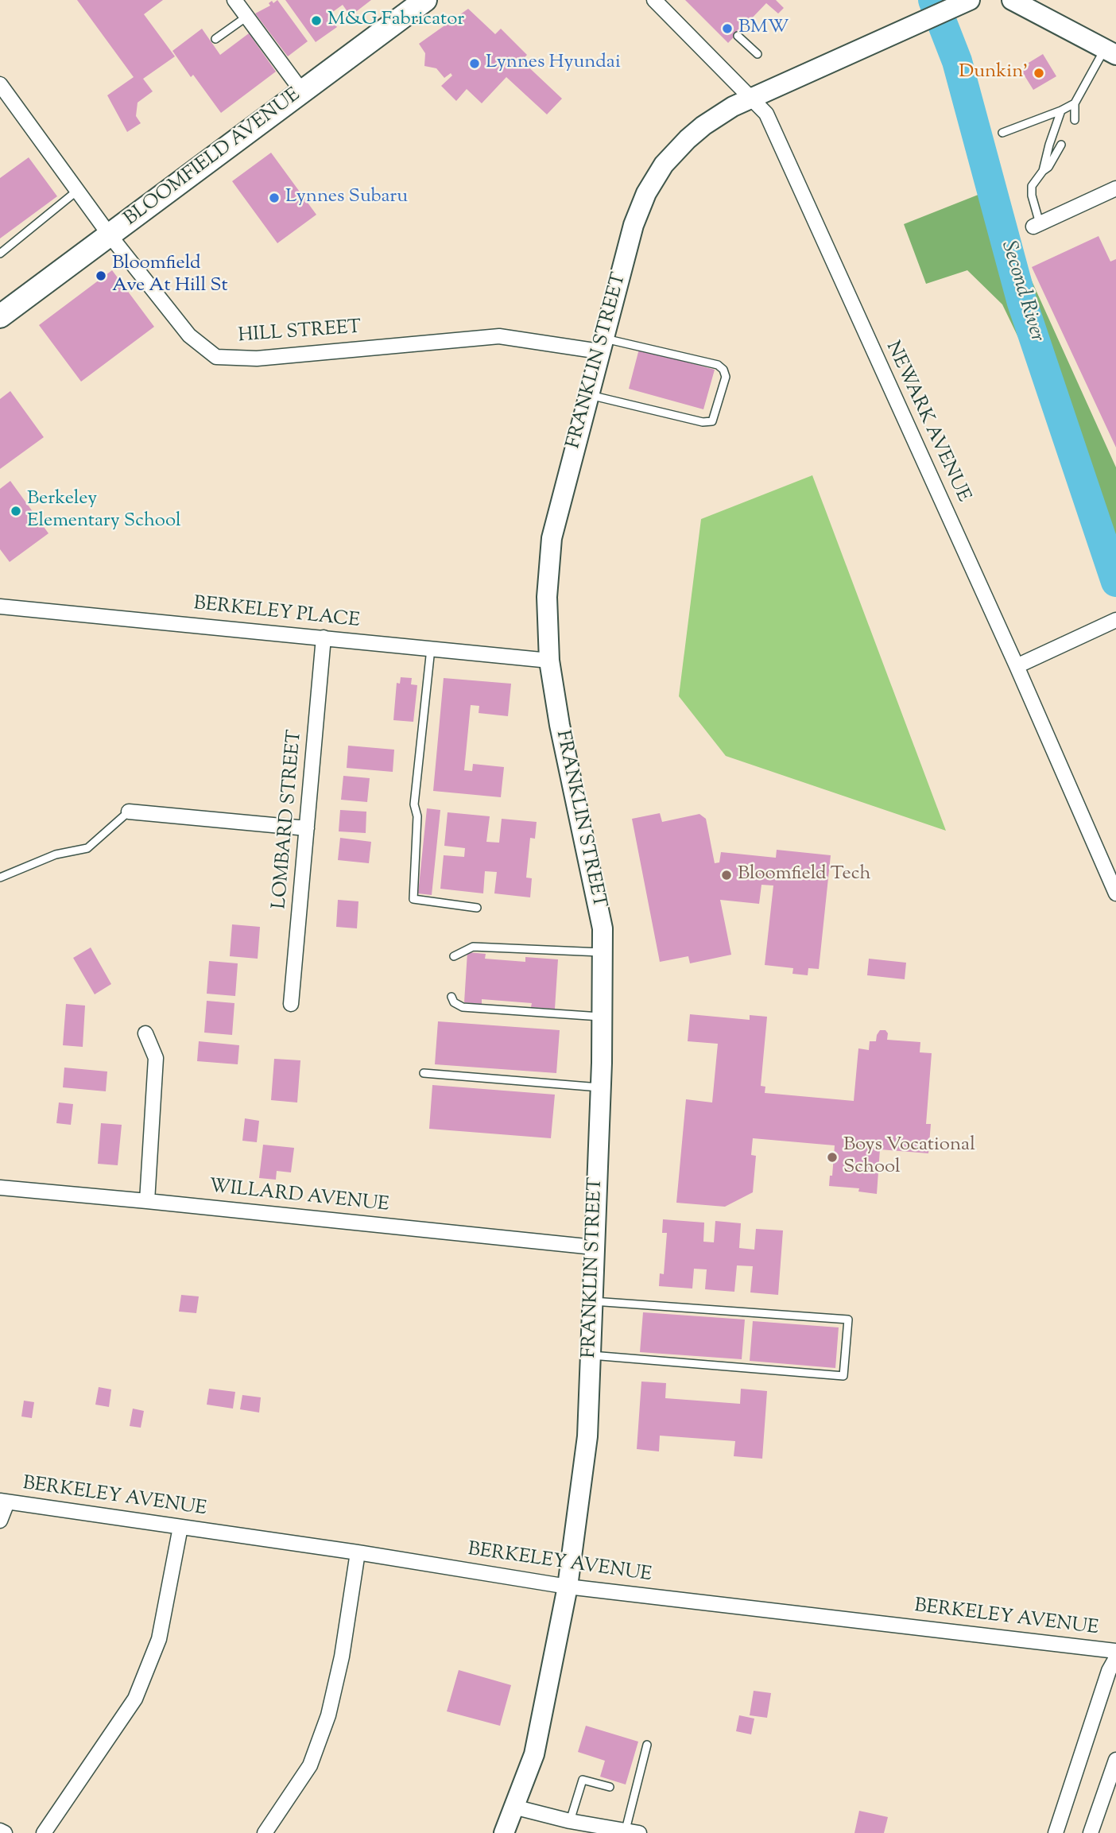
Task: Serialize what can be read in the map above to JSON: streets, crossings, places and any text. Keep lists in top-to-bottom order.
{
  "streets": {
    "main road": ["BLOOMFIELD AVENUE", "FRANKLIN STREET"],
    "street": [
      "HILL STREET",
      "NEWARK AVENUE",
      "BERKELEY PLACE",
      "LOMBARD STREET",
      "WILLARD AVENUE",
      "BERKELEY AVENUE"
    ]
  },
  "crossings": [
    ["BLOOMFIELD AVENUE", "HILL STREET"],
    ["HILL STREET", "FRANKLIN STREET"],
    ["FRANKLIN STREET", "NEWARK AVENUE"],
    ["FRANKLIN STREET", "BERKELEY PLACE"],
    ["FRANKLIN STREET", "WILLARD AVENUE"],
    ["FRANKLIN STREET", "BERKELEY AVENUE"],
    ["BERKELEY PLACE", "LOMBARD STREET"]
  ],
  "water": ["Second River"],
  "places": [
    "M&G Fabricator",
    "BMW",
    "Lynnes Hyundai",
    "Dunkin'",
    "Lynnes Subaru",
    "Bloomfield Ave At Hill St",
    "Berkeley Elementary School",
    "Bloomfield Tech",
    "Boys Vocational School"
  ]
}
